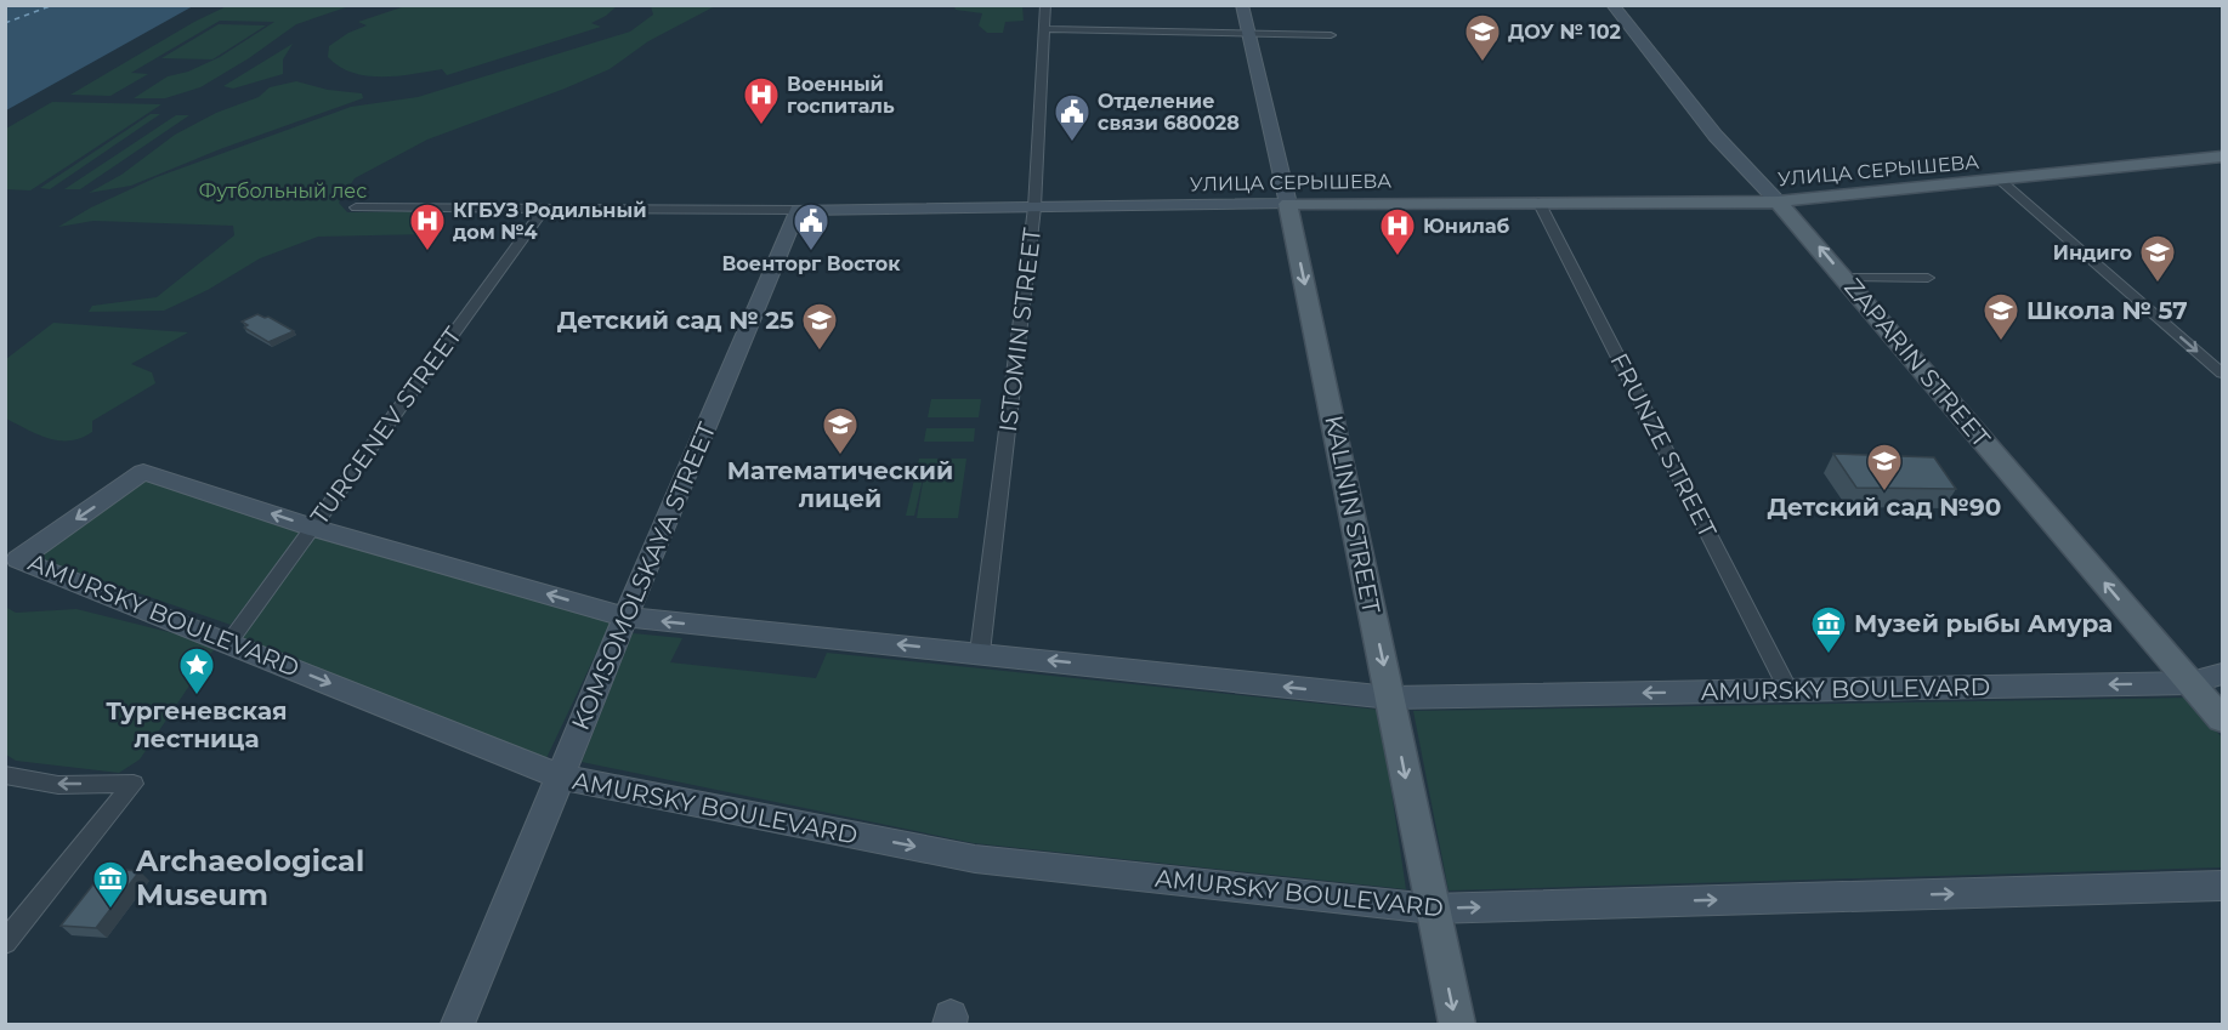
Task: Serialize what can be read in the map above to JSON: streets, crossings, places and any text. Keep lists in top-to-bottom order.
{
  "streets": {
    "main road": ["УЛИЦА СЕРЫШЕВА", "ZAPARIN STREET", "KALININ STREET"],
    "street": [
      "ISTOMIN STREET",
      "TURGENEV STREET",
      "FRUNZE STREET",
      "KOMSOMOLSKAYA STREET",
      "AMURSKY BOULEVARD"
    ]
  },
  "crossings": [
    ["УЛИЦА СЕРЫШЕВА", "ISTOMIN STREET"],
    ["УЛИЦА СЕРЫШЕВА", "ZAPARIN STREET"],
    ["УЛИЦА СЕРЫШЕВА", "TURGENEV STREET"],
    ["УЛИЦА СЕРЫШЕВА", "FRUNZE STREET"],
    ["УЛИЦА СЕРЫШЕВА", "KALININ STREET"],
    ["УЛИЦА СЕРЫШЕВА", "KOMSOMOLSKAYA STREET"],
    ["ISTOMIN STREET", "AMURSKY BOULEVARD"],
    ["ZAPARIN STREET", "AMURSKY BOULEVARD"],
    ["TURGENEV STREET", "AMURSKY BOULEVARD"],
    ["FRUNZE STREET", "AMURSKY BOULEVARD"],
    ["KALININ STREET", "AMURSKY BOULEVARD"],
    ["KOMSOMOLSKAYA STREET", "AMURSKY BOULEVARD"]
  ],
  "one_way": ["KALININ STREET"],
  "parks": ["Футбольный лес"],
  "places": {
    "school or university": [
      "ДОУ № 102",
      "Индиго",
      "Школа № 57",
      "Детский сад № 25",
      "Математический лицей",
      "Детский сад №90"
    ],
    "hospital": ["Военный госпиталь", "КГБУЗ Родильный дом №4", "Юнилаб"],
    "public building": ["Отделение связи 680028", "Военторг Восток"],
    "museum": ["Музей рыбы Амура", "Archaeological Museum"],
    "place": ["Тургеневская лестница"]
  }
}
